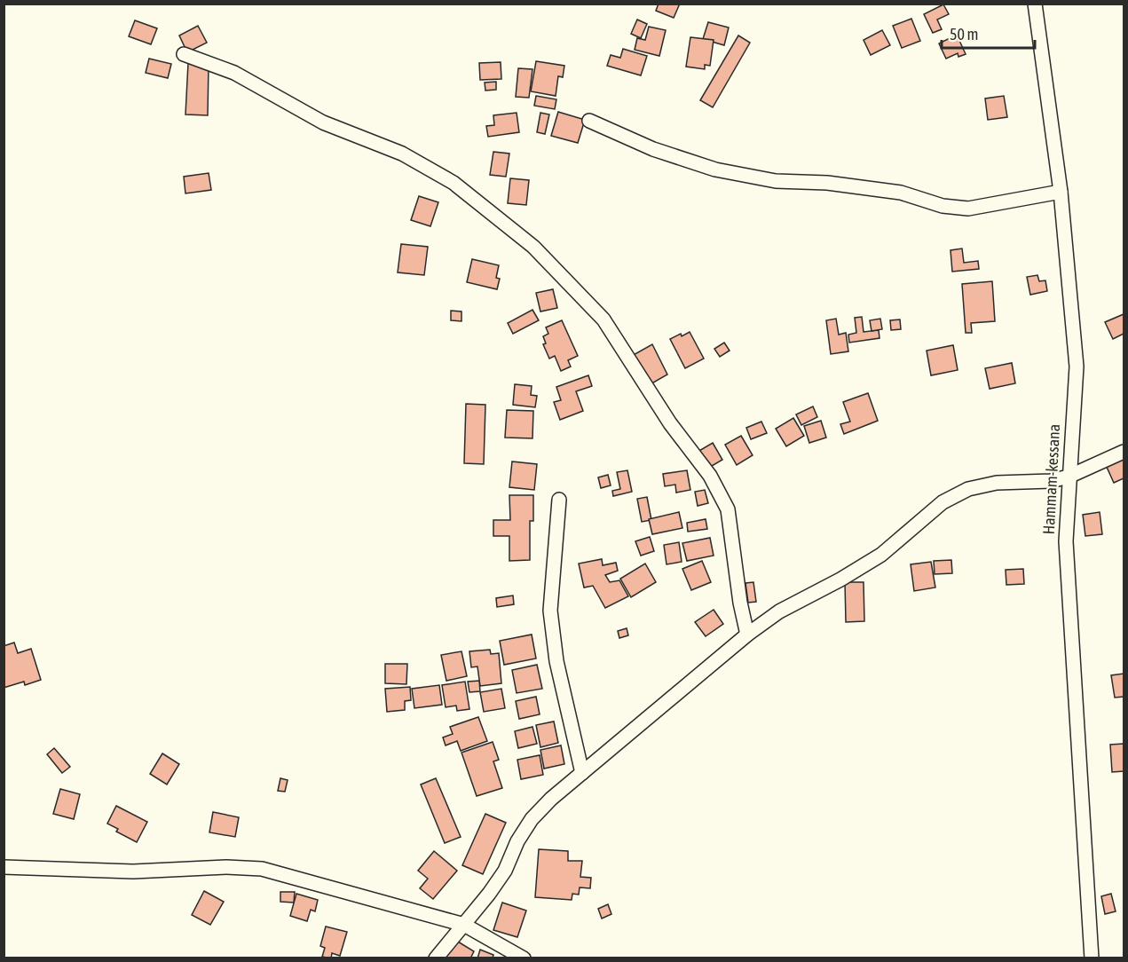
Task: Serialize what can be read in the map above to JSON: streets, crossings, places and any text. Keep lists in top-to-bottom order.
{
  "streets": {
    "street": ["Hammam-kessana"]
  },
  "scale_bar": "50 m"
}
